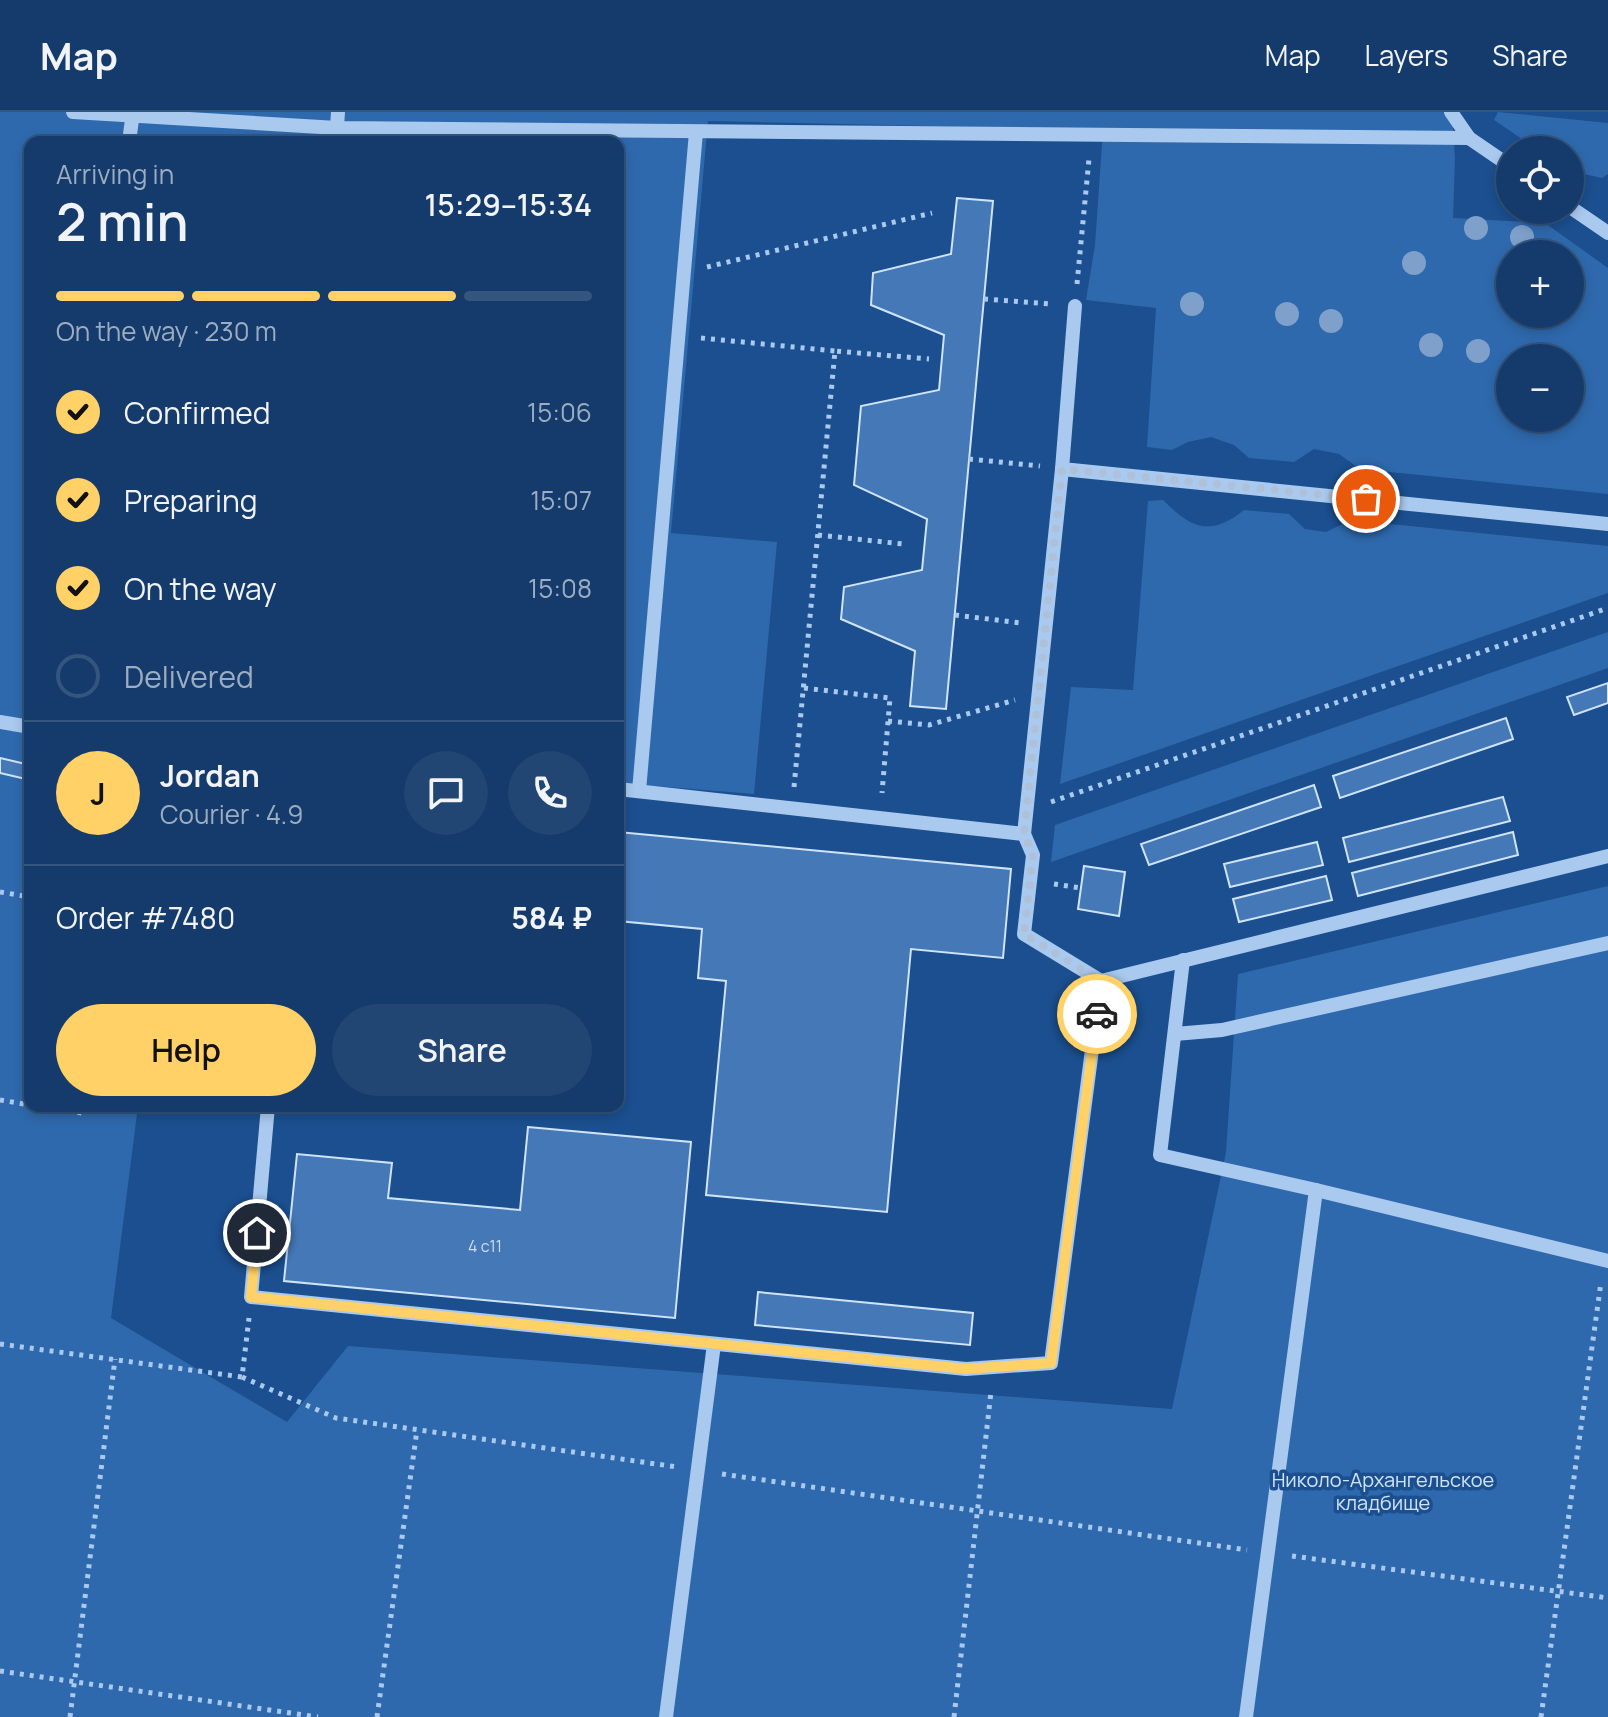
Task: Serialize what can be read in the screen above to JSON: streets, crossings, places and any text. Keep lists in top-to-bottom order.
{
  "parks": ["Николо-Архангельское кладбище"],
  "house_numbers": ["4 с11"],
  "page": {
    "header": "Map",
    "nav": ["Map", "Layers", "Share"],
    "map_buttons": ["+", "−"],
    "heading": ["2 min", "Arriving in", "15:29–15:34"],
    "panel": [
      "Jordan",
      "Courier · 4.9",
      "Order #7480",
      "584 ₽"
    ],
    "bar": "On the way · 230 m",
    "list": [
      ["Confirmed", "15:06"],
      ["Preparing", "15:07"],
      ["On the way", "15:08"],
      "Delivered"
    ],
    "round": "J",
    "buttons": ["Help", "Share"]
  }
}
